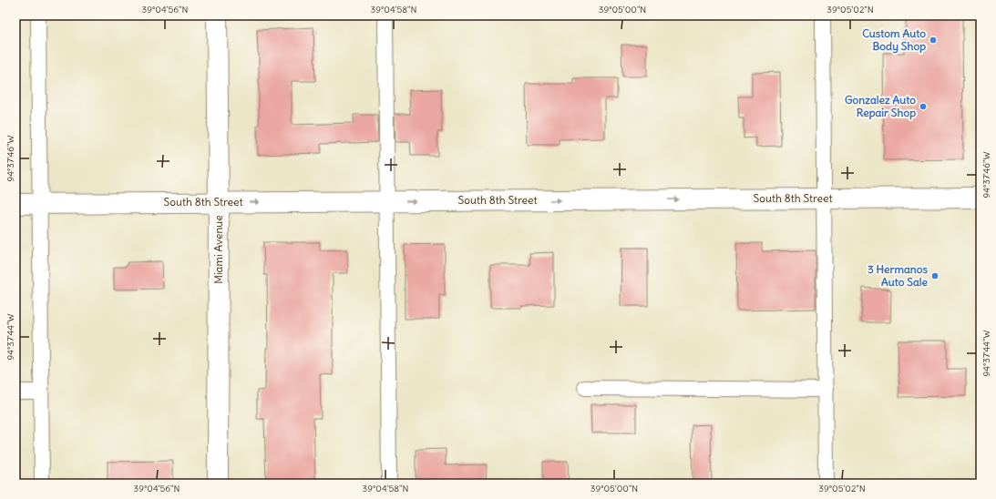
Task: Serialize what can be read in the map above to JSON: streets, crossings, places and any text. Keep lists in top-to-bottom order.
{
  "streets": {
    "street": ["South 8th Street", "Miami Avenue"]
  },
  "crossings": [
    ["South 8th Street", "Miami Avenue"]
  ],
  "one_way": ["South 8th Street"],
  "places": ["Custom Auto Body Shop", "Gonzalez Auto Repair Shop", "3 Hermanos Auto Sale"],
  "coordinates": [
    "39°04'56\"N",
    "39°04'58\"N",
    "39°05'00\"N",
    "39°05'02\"N",
    "94°37'46\"W",
    "94°37'44\"W"
  ]
}
